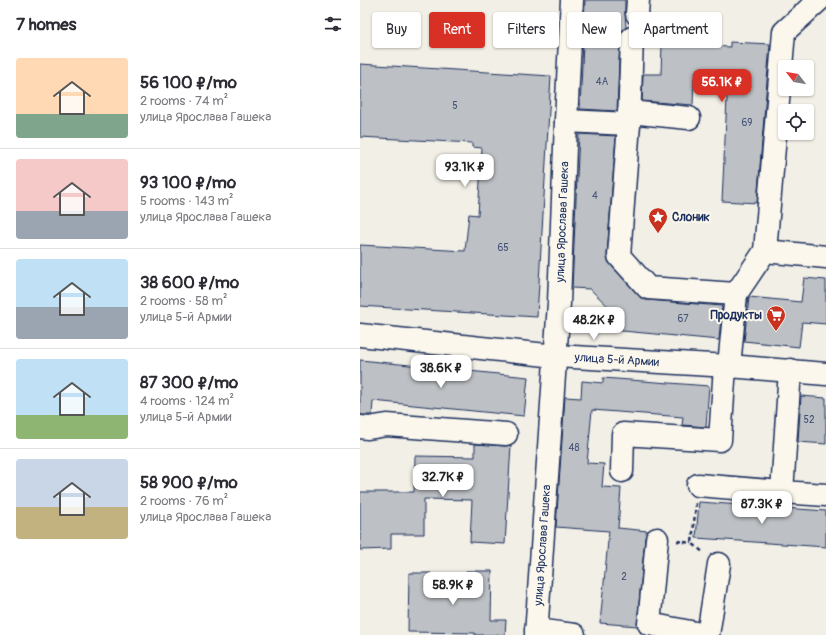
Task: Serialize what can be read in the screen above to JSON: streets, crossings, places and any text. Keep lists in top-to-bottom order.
{
  "streets": {
    "street": ["улица Ярослава Гашека", "улица 5-й Армии"]
  },
  "crossings": [
    ["улица Ярослава Гашека", "улица 5-й Армии"]
  ],
  "places": {
    "place": ["Слоник"],
    "supermarket": ["Продукты"]
  },
  "house_numbers": [
    "4А",
    "5",
    "69",
    "4",
    "65",
    "67",
    "52",
    "48",
    "2"
  ],
  "north": "top left",
  "page": {
    "heading": "7 homes",
    "chip": [
      "Buy",
      "Rent",
      "Filters",
      "New",
      "Apartment"
    ],
    "list": [
      {
        "name": "56 100 ₽/mo",
        "note": "2 rooms · 74 m² · улица Ярослава Гашека"
      },
      {
        "name": "93 100 ₽/mo",
        "note": "5 rooms · 143 m² · улица Ярослава Гашека"
      },
      {
        "name": "38 600 ₽/mo",
        "note": "2 rooms · 58 m² · улица 5-й Армии"
      },
      {
        "name": "87 300 ₽/mo",
        "note": "4 rooms · 124 m² · улица 5-й Армии"
      },
      {
        "name": "58 900 ₽/mo",
        "note": "2 rooms · 76 m² · улица Ярослава Гашека"
      }
    ],
    "price": [
      "56.1K ₽",
      "93.1K ₽",
      "48.2K ₽",
      "38.6K ₽",
      "32.7K ₽",
      "87.3K ₽",
      "58.9K ₽"
    ]
  }
}
